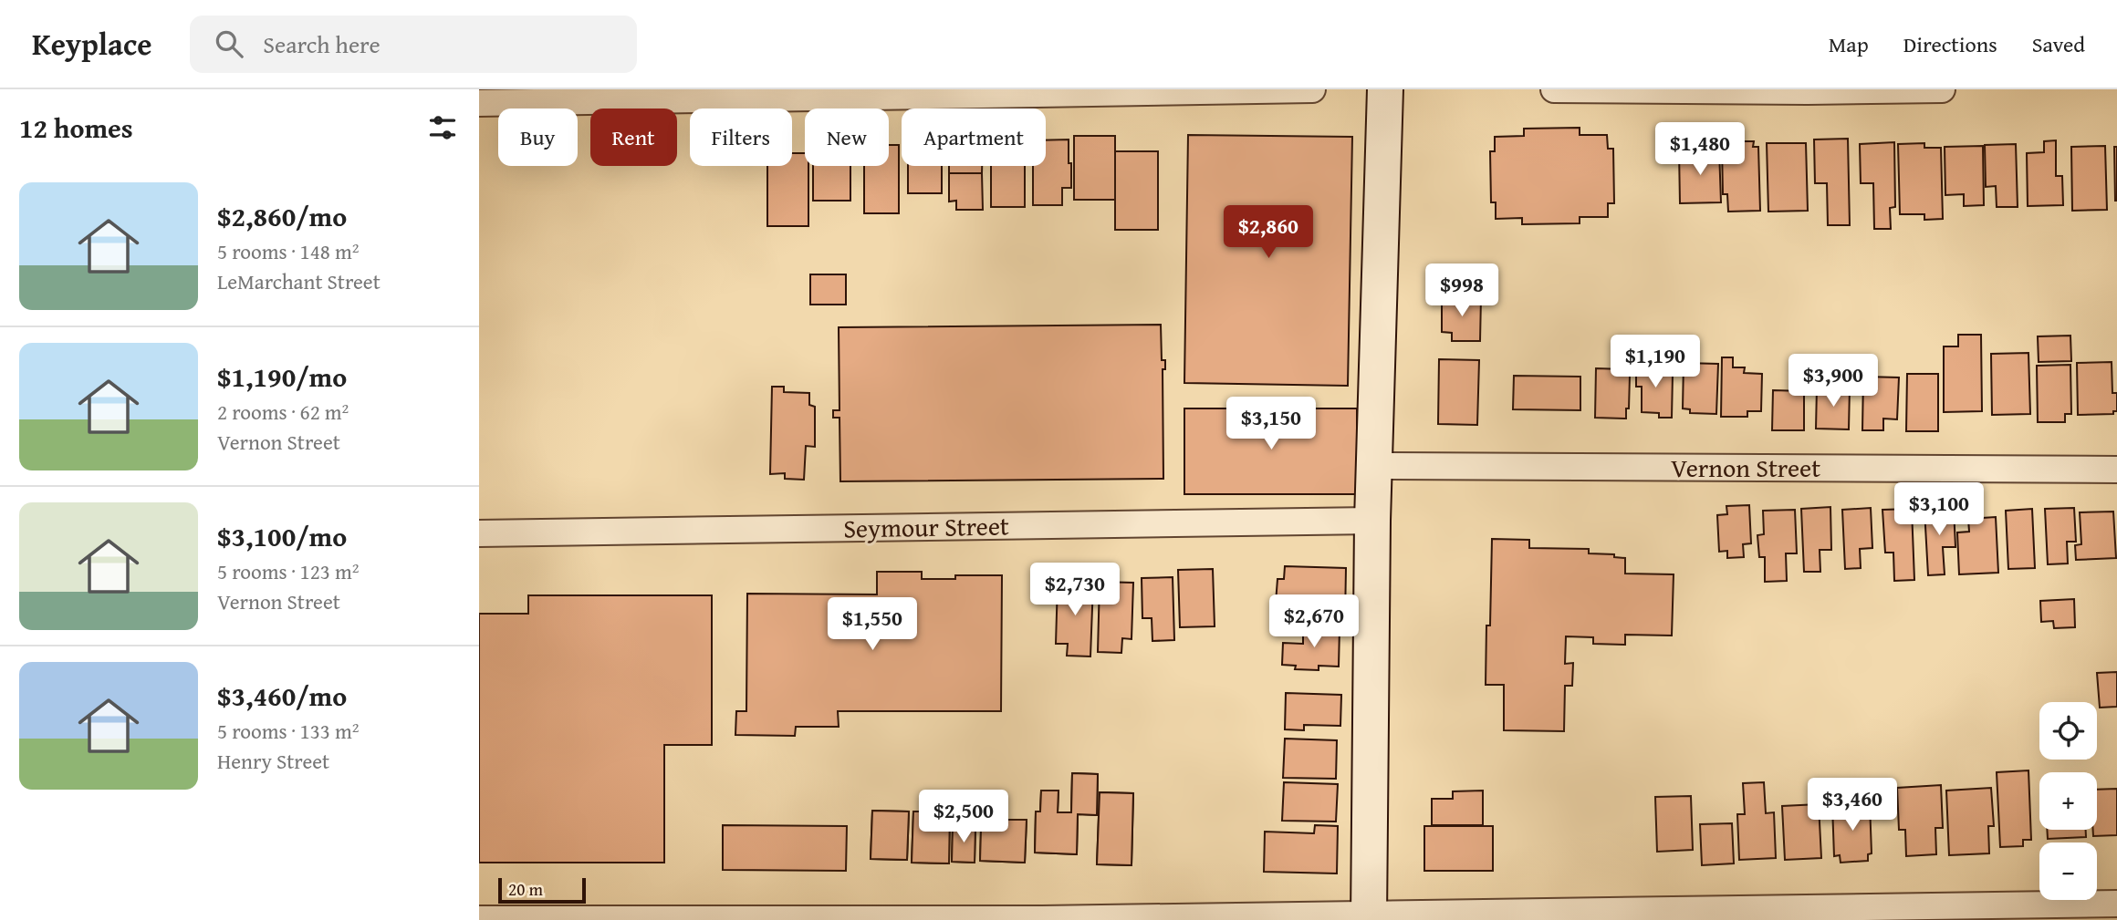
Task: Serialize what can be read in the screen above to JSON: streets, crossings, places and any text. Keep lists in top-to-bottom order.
{
  "streets": {
    "street": ["Vernon Street", "Seymour Street"]
  },
  "scale_bar": "20 m",
  "page": {
    "header": "Keyplace",
    "search": "Search here",
    "nav": ["Map", "Directions", "Saved"],
    "heading": "12 homes",
    "chip": [
      "Buy",
      "Rent",
      "Filters",
      "New",
      "Apartment"
    ],
    "price": [
      "$1,480",
      "$2,860",
      "$998",
      "$1,190",
      "$3,900",
      "$3,150",
      "$3,100",
      "$2,730",
      "$2,670",
      "$1,550",
      "$3,460",
      "$2,500"
    ],
    "list": [
      {
        "name": "$2,860/mo",
        "note": "5 rooms · 148 m² · LeMarchant Street"
      },
      {
        "name": "$1,190/mo",
        "note": "2 rooms · 62 m² · Vernon Street"
      },
      {
        "name": "$3,100/mo",
        "note": "5 rooms · 123 m² · Vernon Street"
      },
      {
        "name": "$3,460/mo",
        "note": "5 rooms · 133 m² · Henry Street"
      }
    ],
    "map_buttons": ["+", "−"],
    "scale": "20 m"
  }
}
